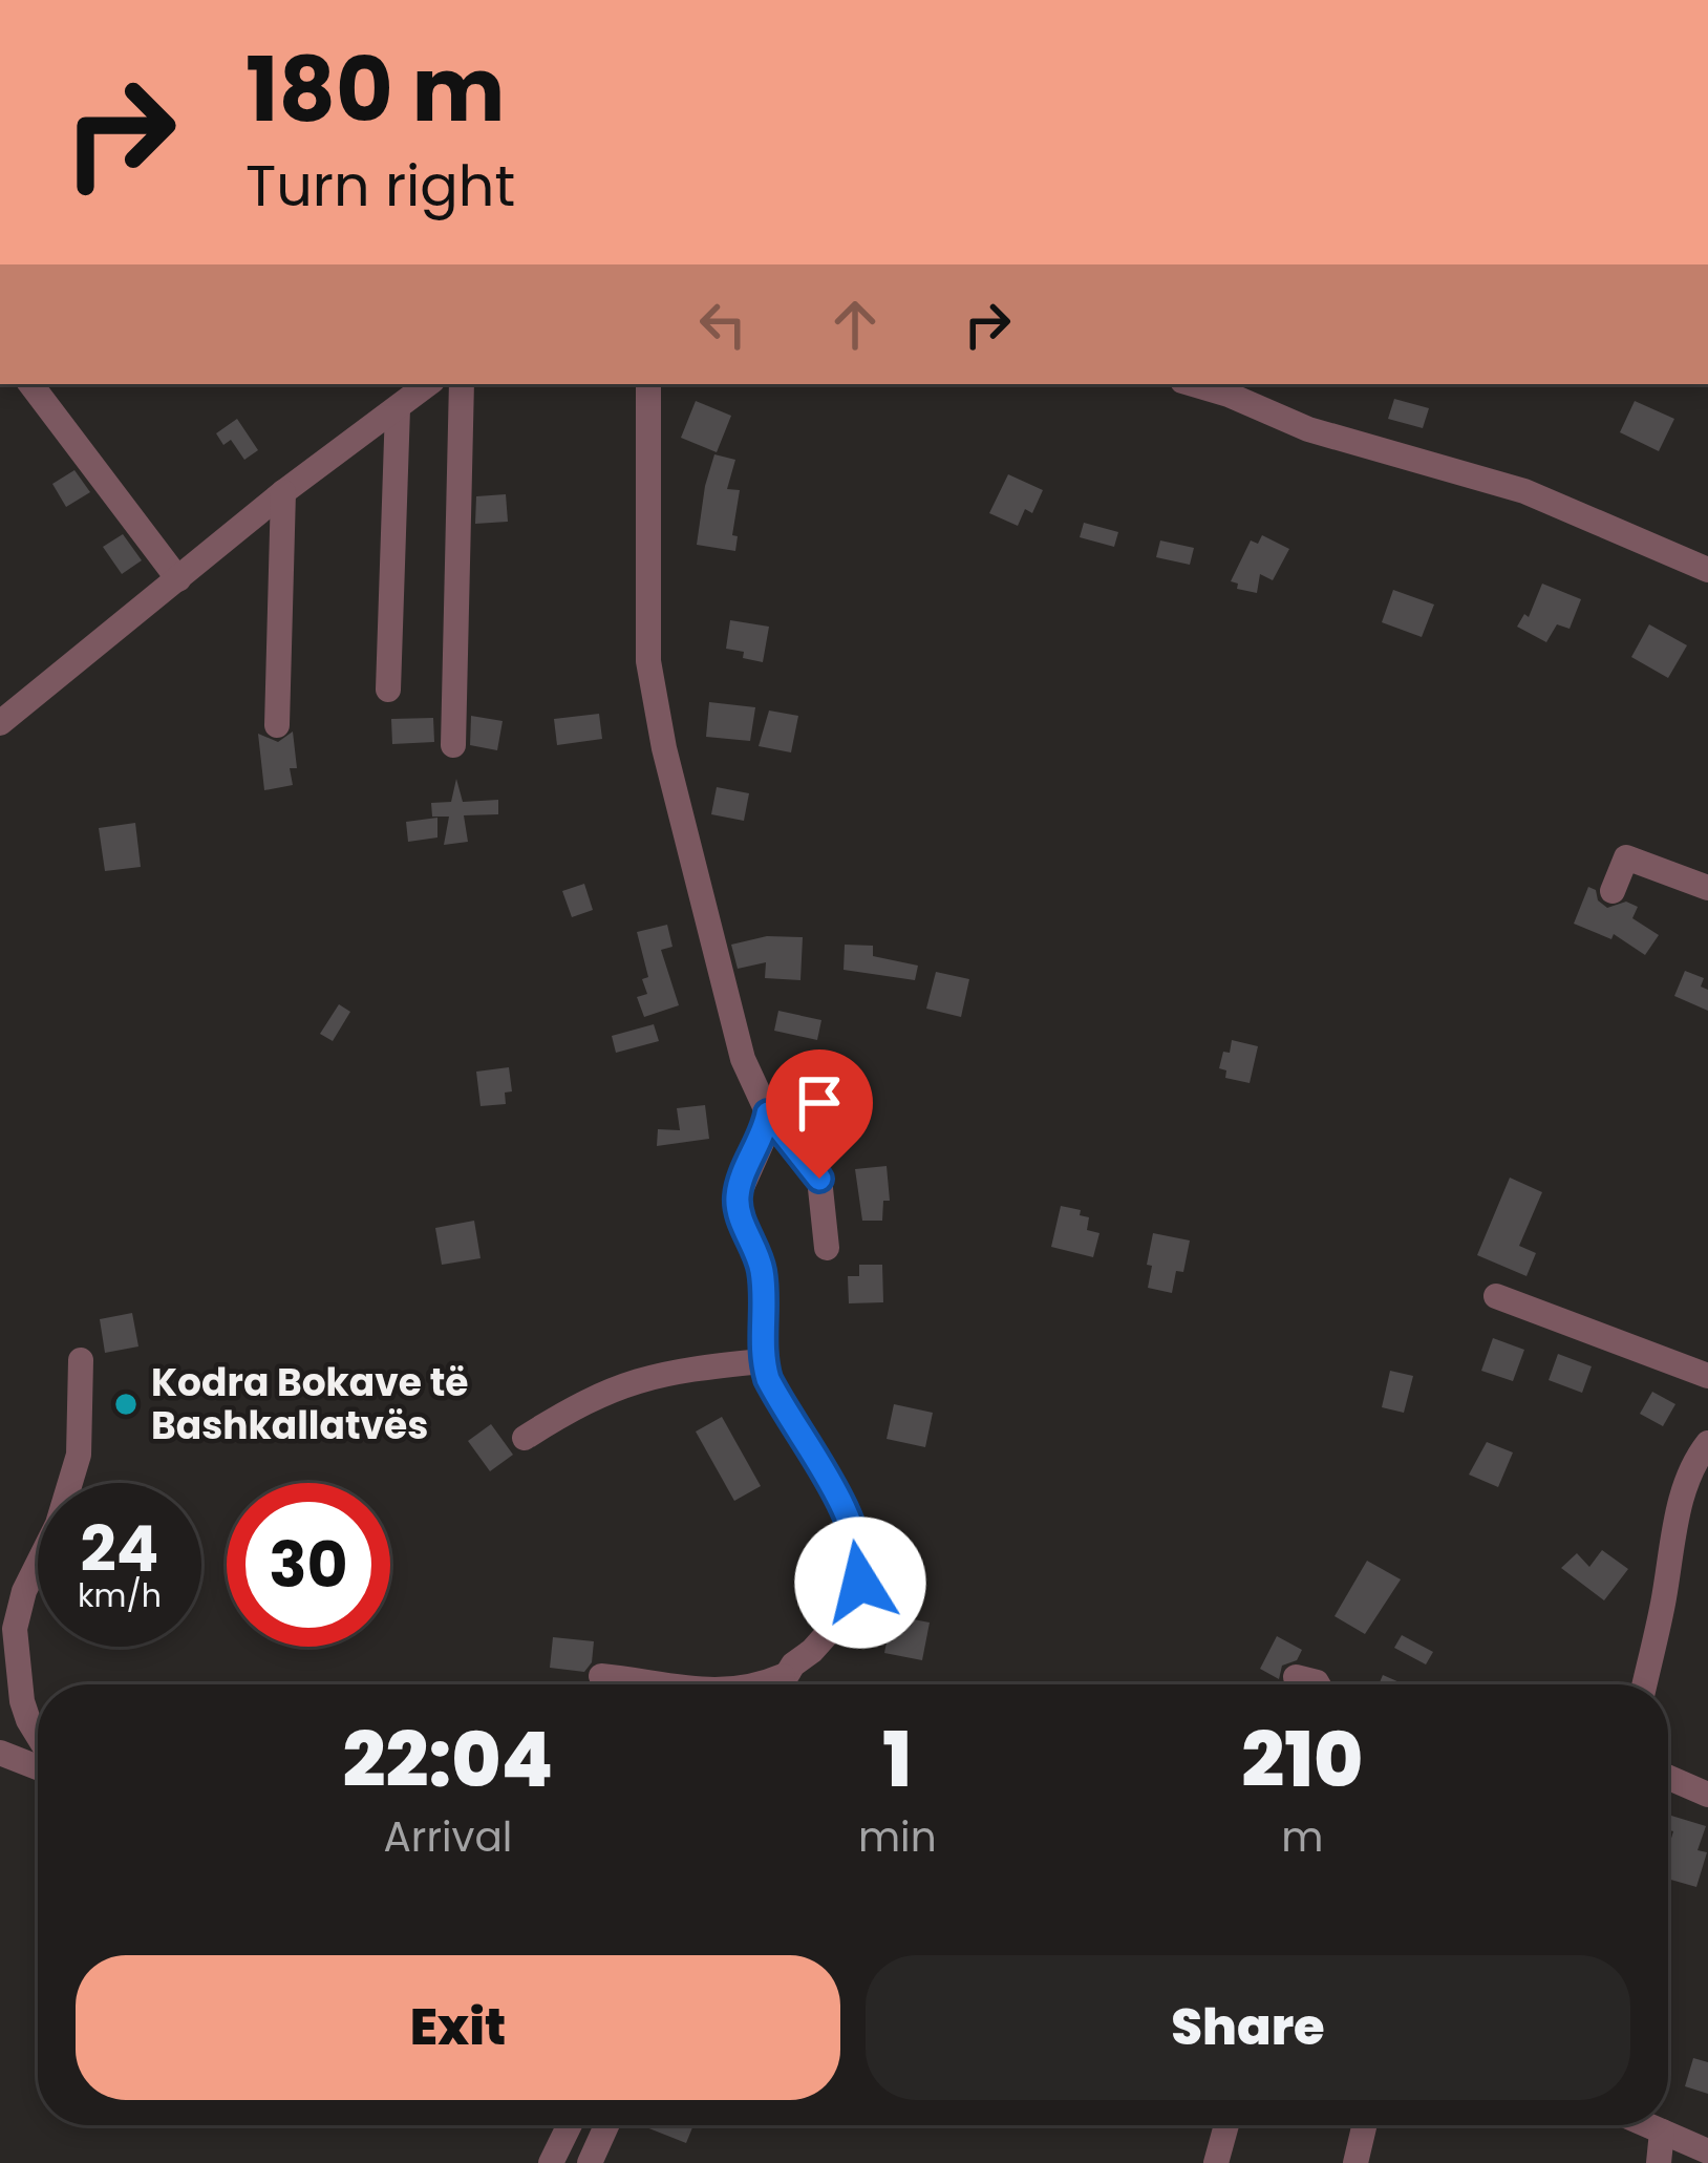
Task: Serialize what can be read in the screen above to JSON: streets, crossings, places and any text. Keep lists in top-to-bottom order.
{
  "places": ["Kodra Bokave të Bashkallatvës"],
  "page": {
    "turn": ["180 m", "Turn right"],
    "speed": "24 km/h",
    "limit": "30",
    "eta": [
      "22:04",
      "Arrival",
      "1",
      "min",
      "210",
      "m"
    ],
    "buttons": ["Exit", "Share"]
  }
}
